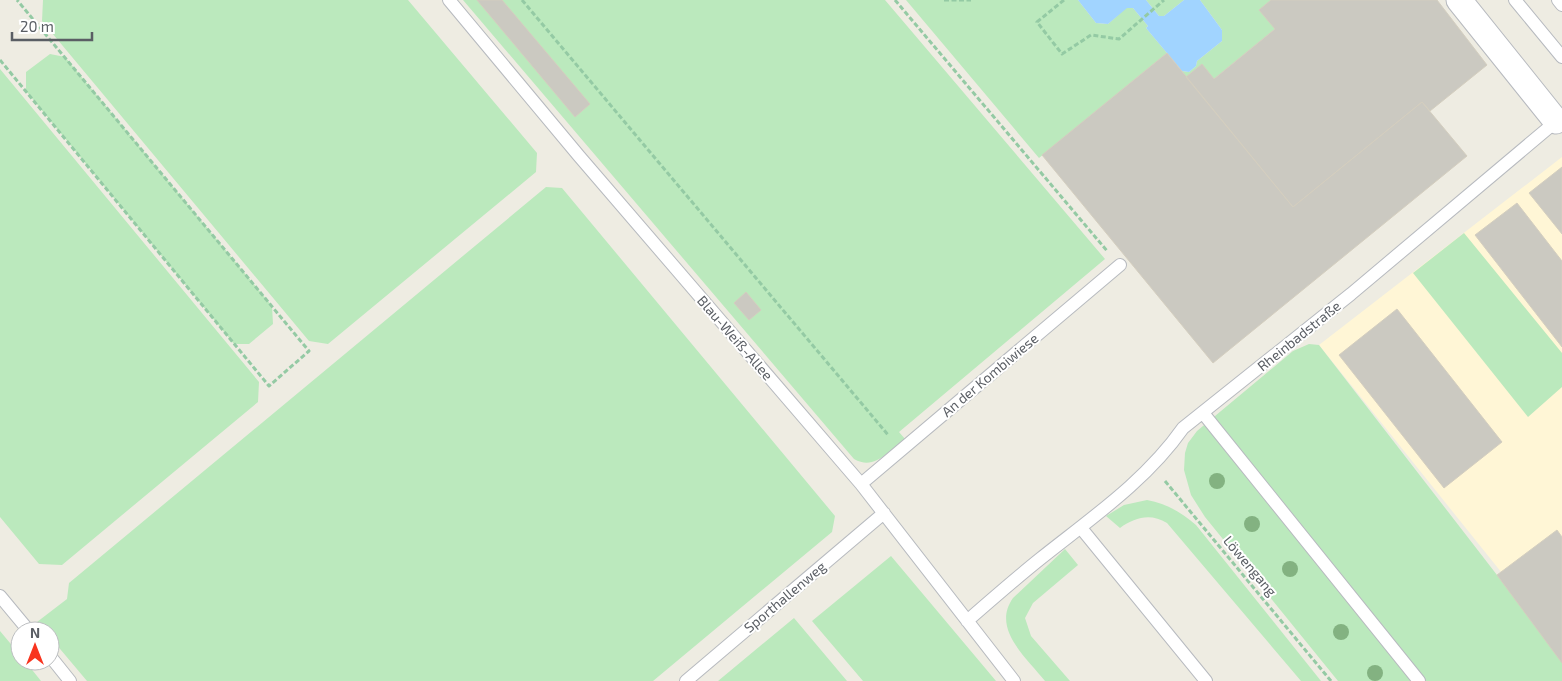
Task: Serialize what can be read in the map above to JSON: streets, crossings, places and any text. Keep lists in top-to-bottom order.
{
  "streets": {
    "lane": [
      "Rheinbadstraße",
      "Blau-Weiß-Allee",
      "An der Kombiwiese",
      "Sporthallenweg"
    ],
    "path": ["Löwengang"]
  },
  "crossings": [
    ["Rheinbadstraße", "Blau-Weiß-Allee"],
    ["Rheinbadstraße", "Löwengang"],
    ["Blau-Weiß-Allee", "An der Kombiwiese"],
    ["Blau-Weiß-Allee", "Sporthallenweg"]
  ],
  "scale_bar": "20 m",
  "north": "top"
}
